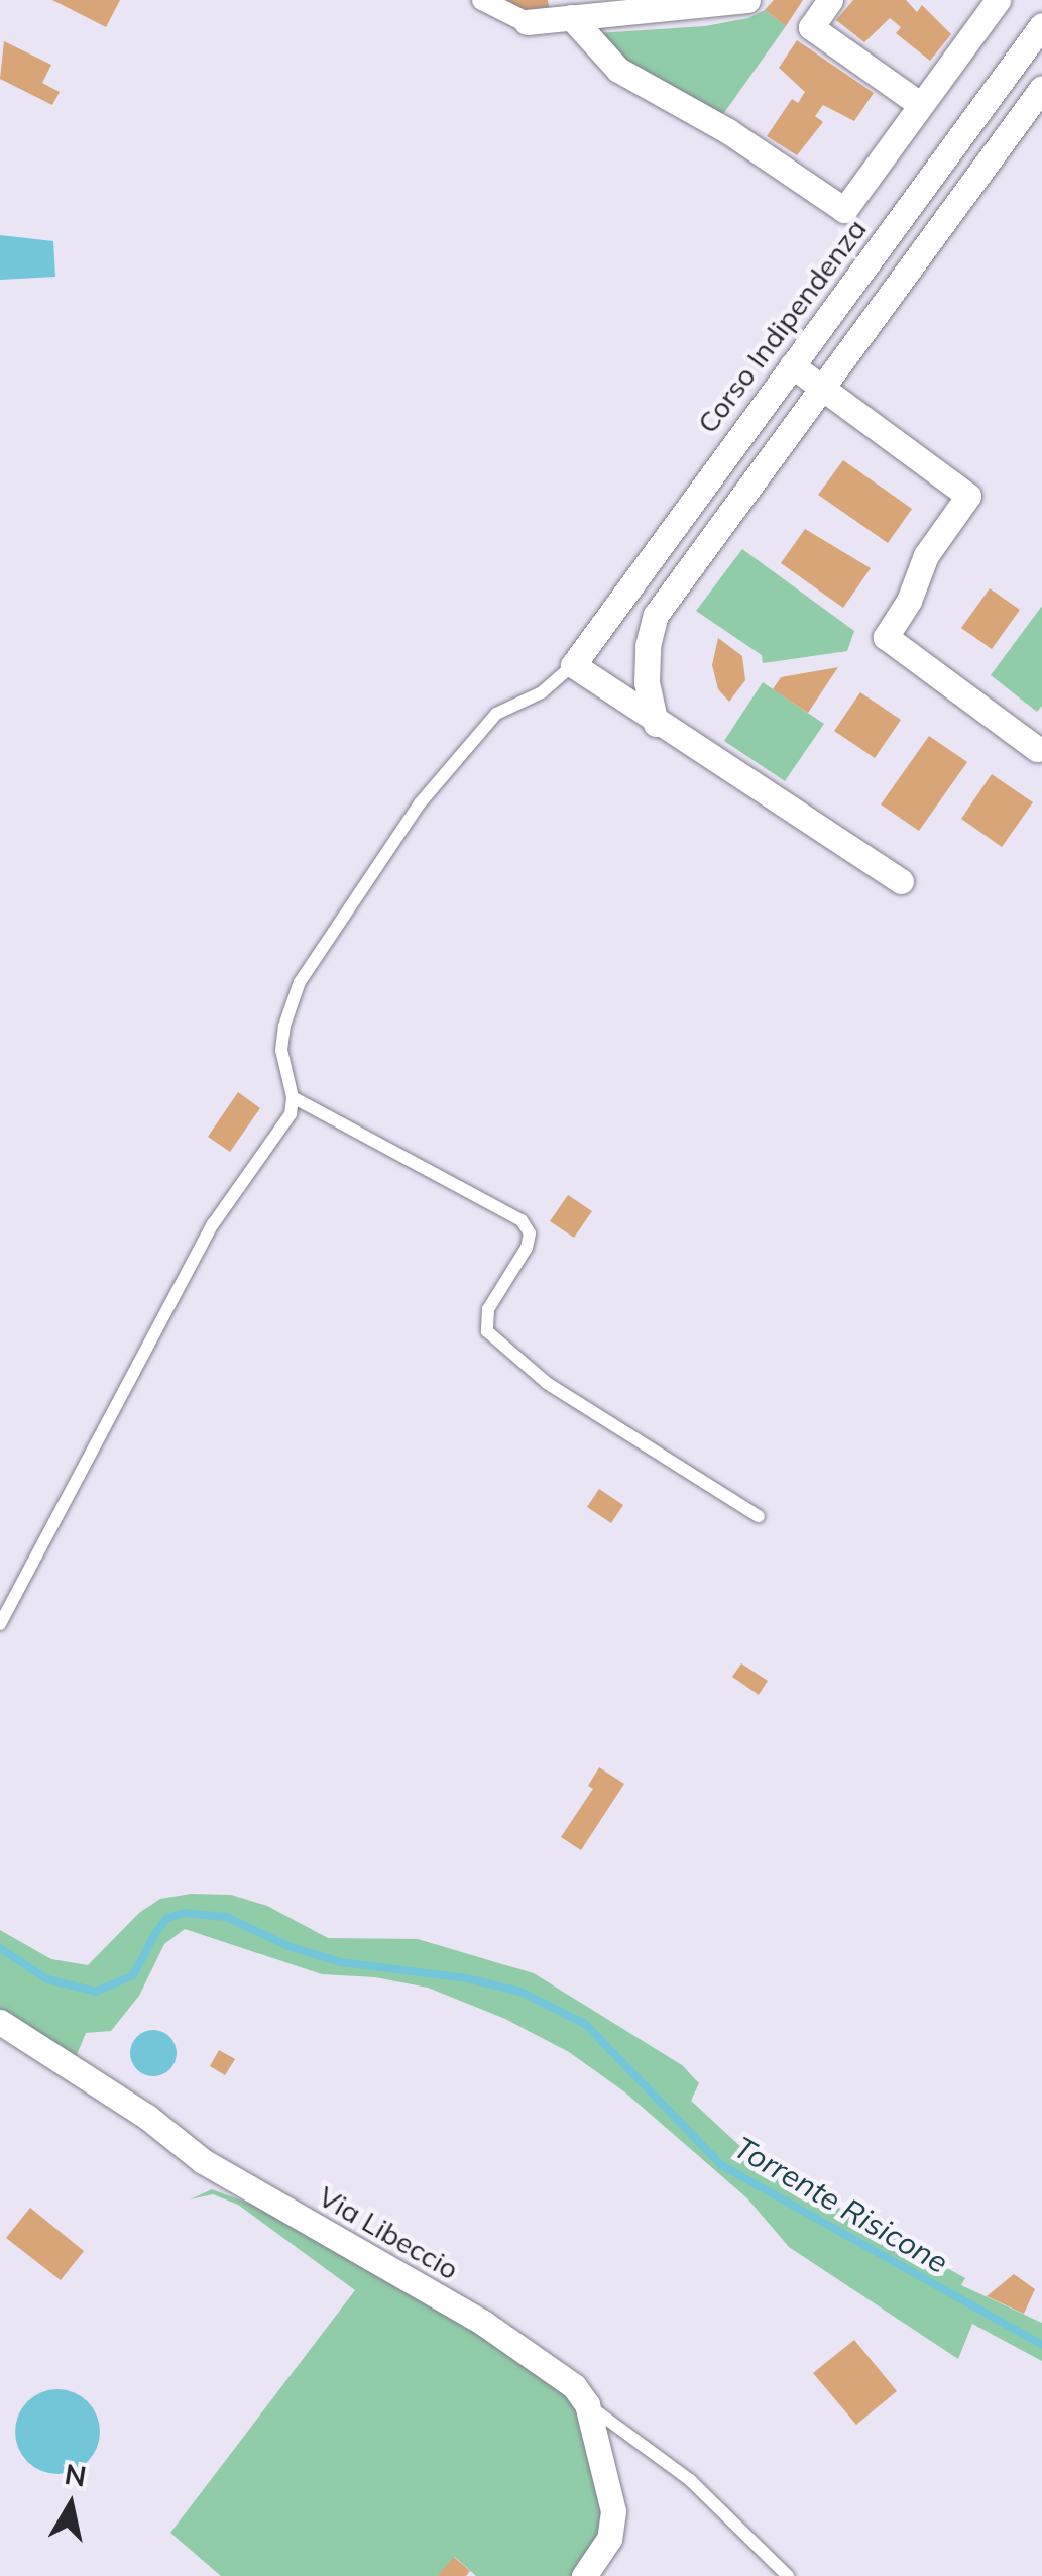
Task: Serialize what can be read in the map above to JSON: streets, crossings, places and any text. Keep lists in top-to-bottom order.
{
  "streets": {
    "street": ["Corso Indipendenza", "Via Libeccio"]
  },
  "water": ["Torrente Risicone"],
  "north": "top"
}
